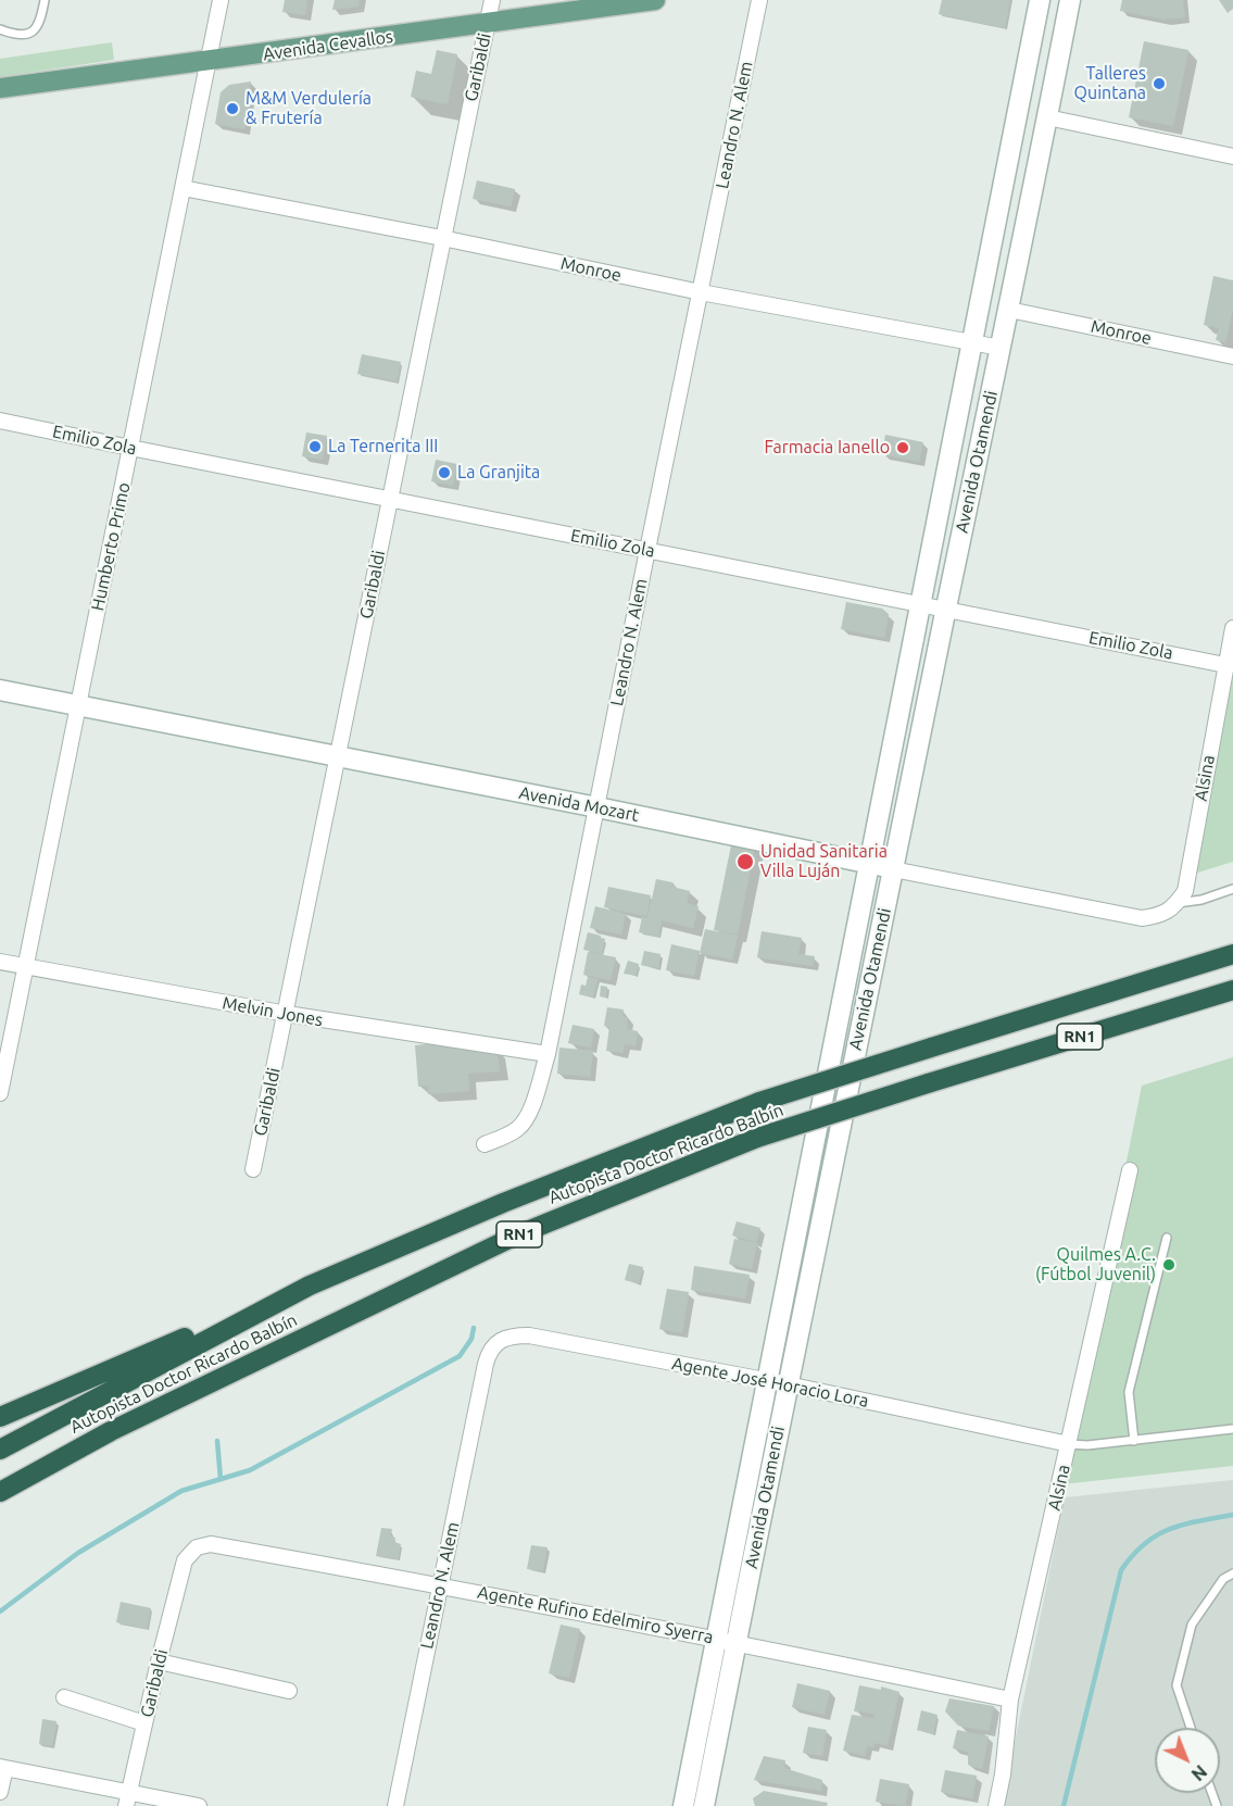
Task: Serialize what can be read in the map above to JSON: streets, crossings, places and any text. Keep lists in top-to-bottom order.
{
  "streets": {
    "highway": ["RN1", "Autopista Doctor Ricardo Balbín"],
    "main road": ["Avenida Cevallos", "Avenida Otamendi", "Avenida Mozart"],
    "street": [
      "Garibaldi",
      "Leandro N. Alem",
      "Monroe",
      "Emilio Zola",
      "Humberto Primo",
      "Alsina",
      "Melvin Jones",
      "Agente José Horacio Lora",
      "Agente Rufino Edelmiro Syerra"
    ]
  },
  "crossings": [
    ["Avenida Cevallos", "Garibaldi"],
    ["Avenida Cevallos", "Humberto Primo"],
    ["Garibaldi", "Monroe"],
    ["Garibaldi", "Emilio Zola"],
    ["Garibaldi", "Avenida Mozart"],
    ["Garibaldi", "Melvin Jones"],
    ["Garibaldi", "Agente Rufino Edelmiro Syerra"],
    ["Leandro N. Alem", "Monroe"],
    ["Leandro N. Alem", "Emilio Zola"],
    ["Leandro N. Alem", "Avenida Mozart"],
    ["Leandro N. Alem", "Melvin Jones"],
    ["Leandro N. Alem", "Agente José Horacio Lora"],
    ["Leandro N. Alem", "Agente Rufino Edelmiro Syerra"],
    ["Monroe", "Avenida Otamendi"],
    ["Monroe", "Humberto Primo"],
    ["Emilio Zola", "Avenida Otamendi"],
    ["Emilio Zola", "Humberto Primo"],
    ["Emilio Zola", "Alsina"],
    ["Avenida Otamendi", "Avenida Mozart"],
    ["Avenida Otamendi", "Agente José Horacio Lora"],
    ["Avenida Otamendi", "Agente Rufino Edelmiro Syerra"],
    ["Humberto Primo", "Avenida Mozart"],
    ["Humberto Primo", "Melvin Jones"],
    ["Alsina", "Avenida Mozart"],
    ["Alsina", "Agente José Horacio Lora"],
    ["Alsina", "Agente Rufino Edelmiro Syerra"]
  ],
  "places": [
    "Talleres Quintana",
    "M&M Verdulería & Frutería",
    "La Ternerita III",
    "Farmacia Ianello",
    "La Granjita",
    "Unidad Sanitaria Villa Luján",
    "Quilmes A.C. (Fútbol Juvenil)"
  ],
  "north": "bottom right"
}
